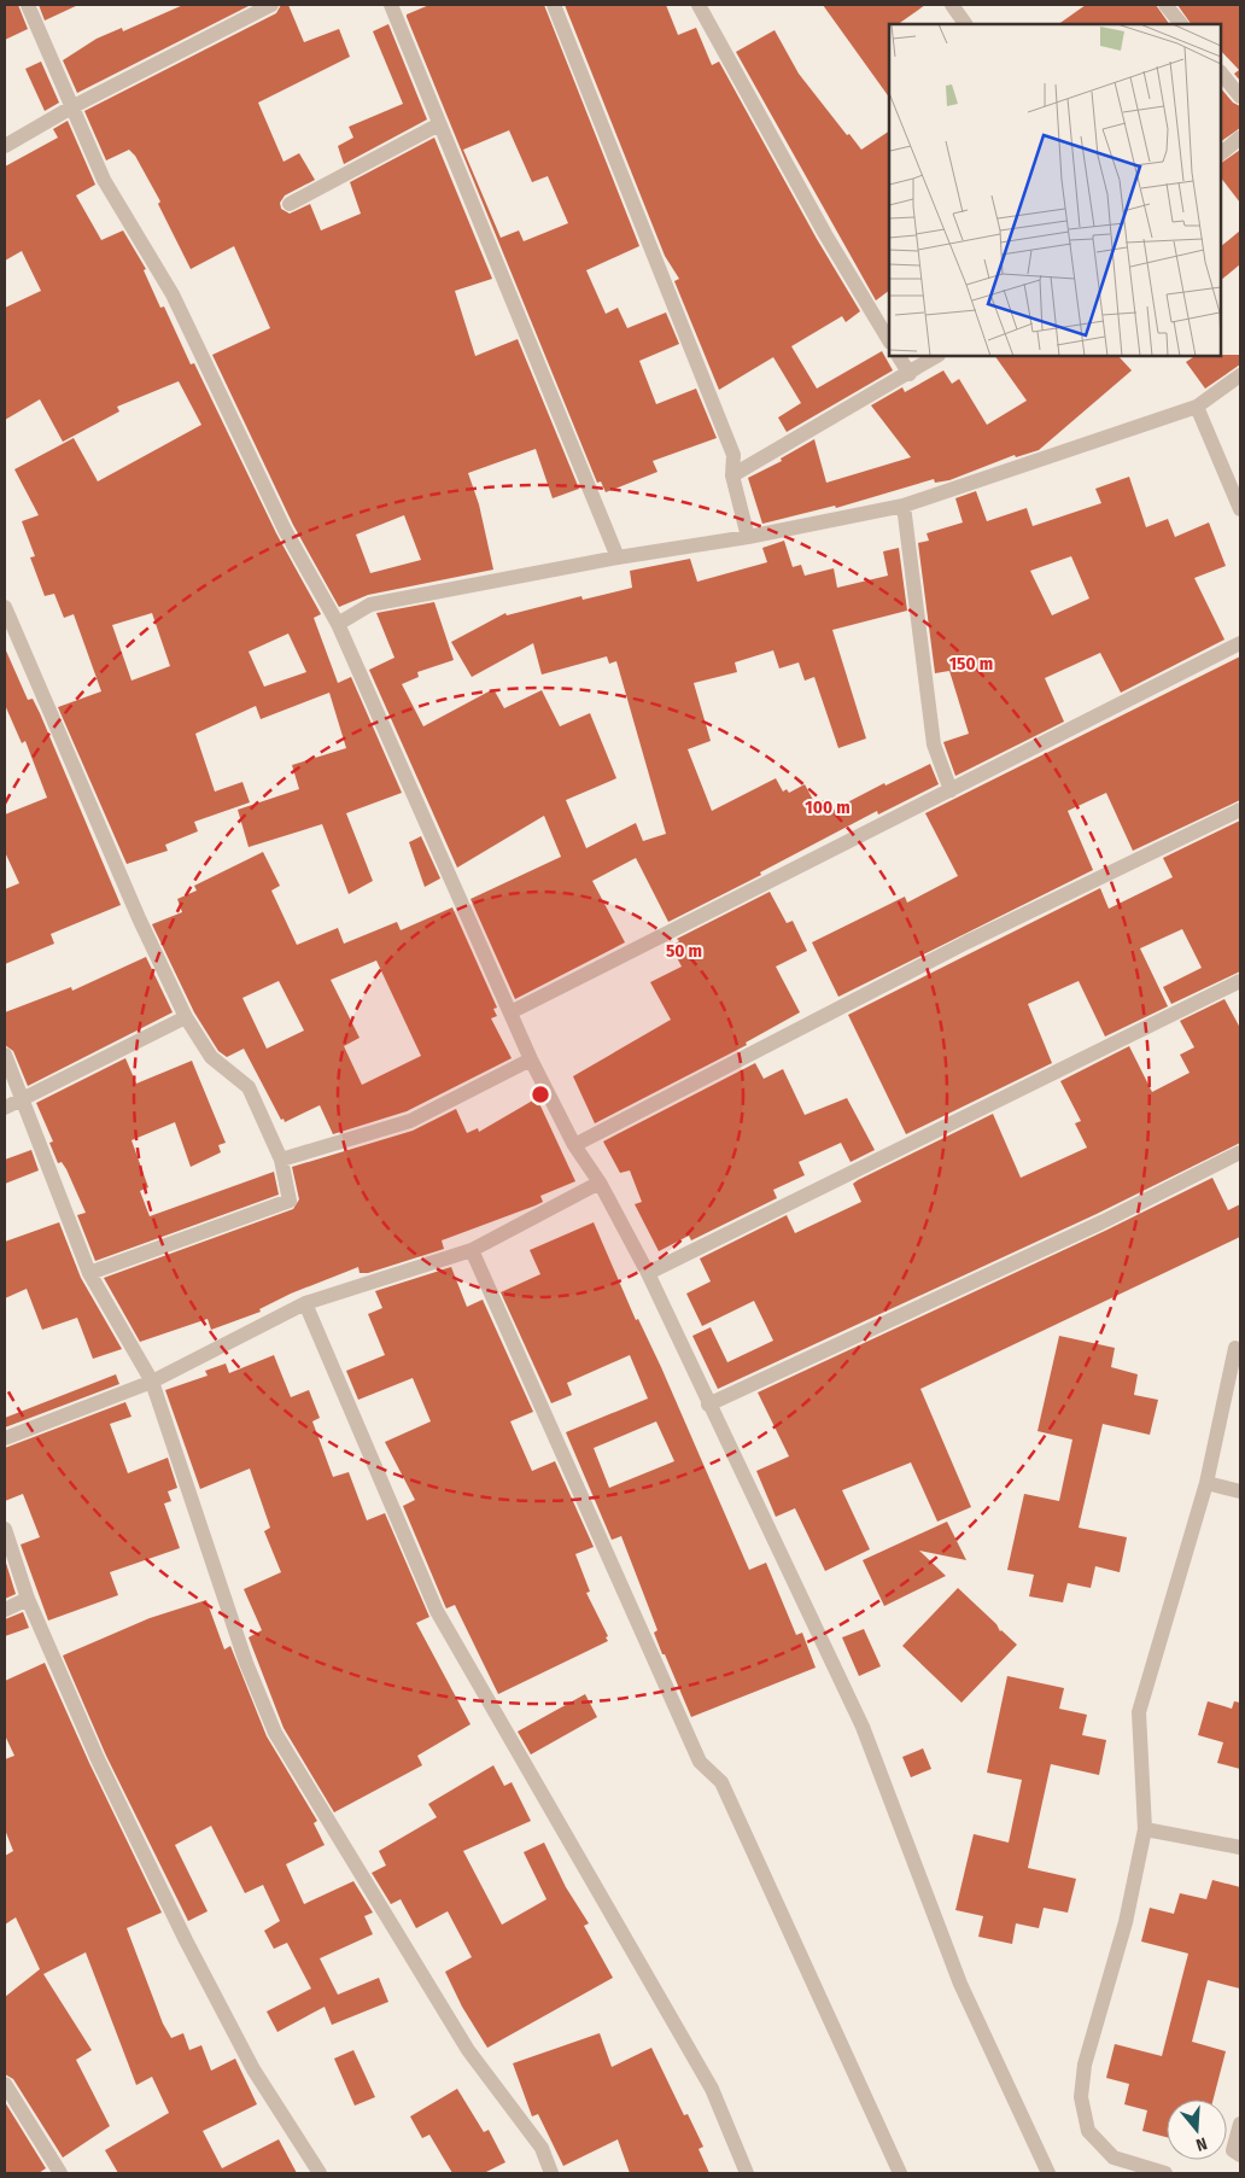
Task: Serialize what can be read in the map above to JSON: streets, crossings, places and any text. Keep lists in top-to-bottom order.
{
  "north": "bottom",
  "rings": ["150 m", "100 m", "50 m"]
}
